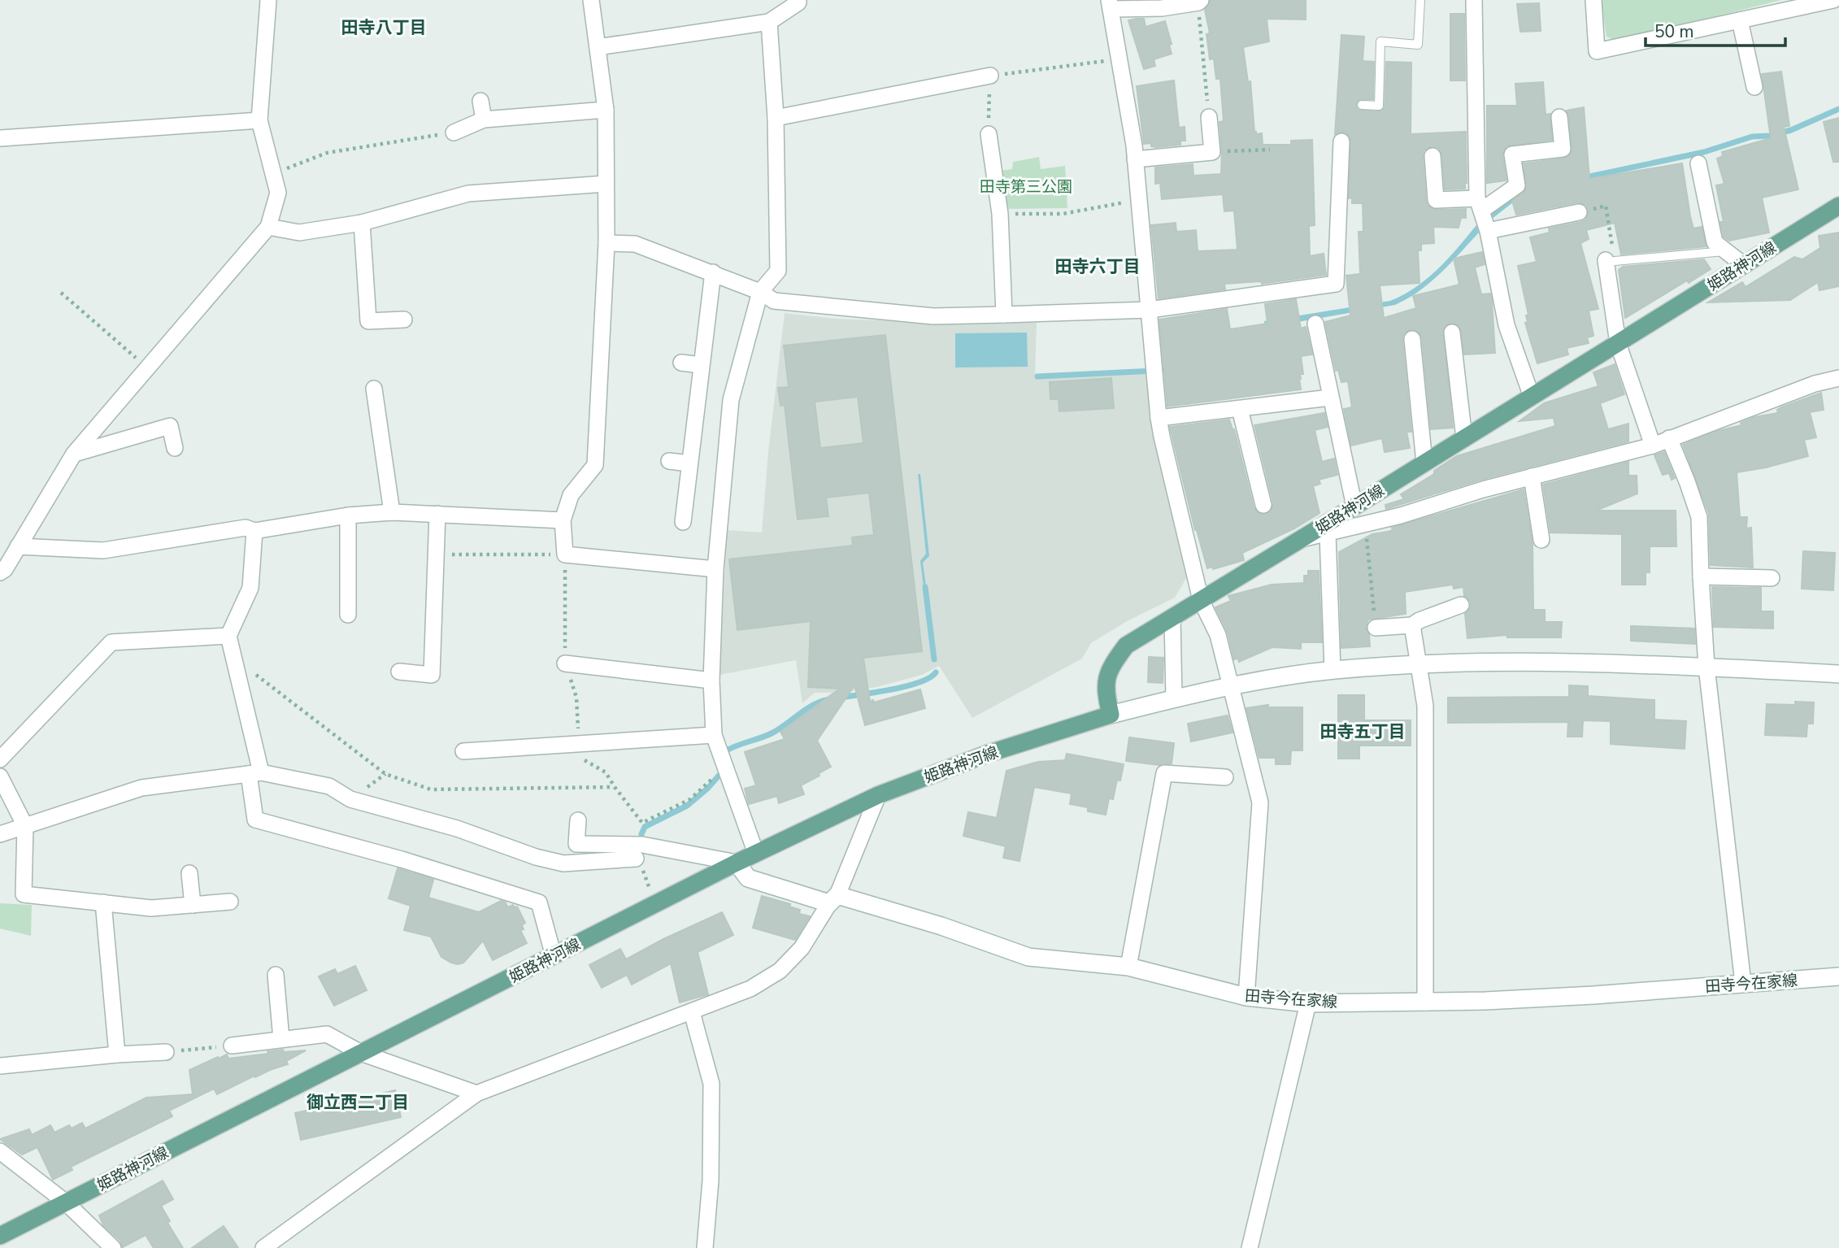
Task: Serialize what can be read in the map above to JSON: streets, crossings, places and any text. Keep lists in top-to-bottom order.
{
  "streets": {
    "main road": ["姫路神河線", "田寺今在家線"]
  },
  "crossings": [
    ["姫路神河線", "田寺今在家線"]
  ],
  "districts": [
    "田寺八丁目",
    "田寺六丁目",
    "田寺五丁目",
    "御立西二丁目"
  ],
  "parks": ["田寺第三公園"],
  "scale_bar": "50 m"
}
